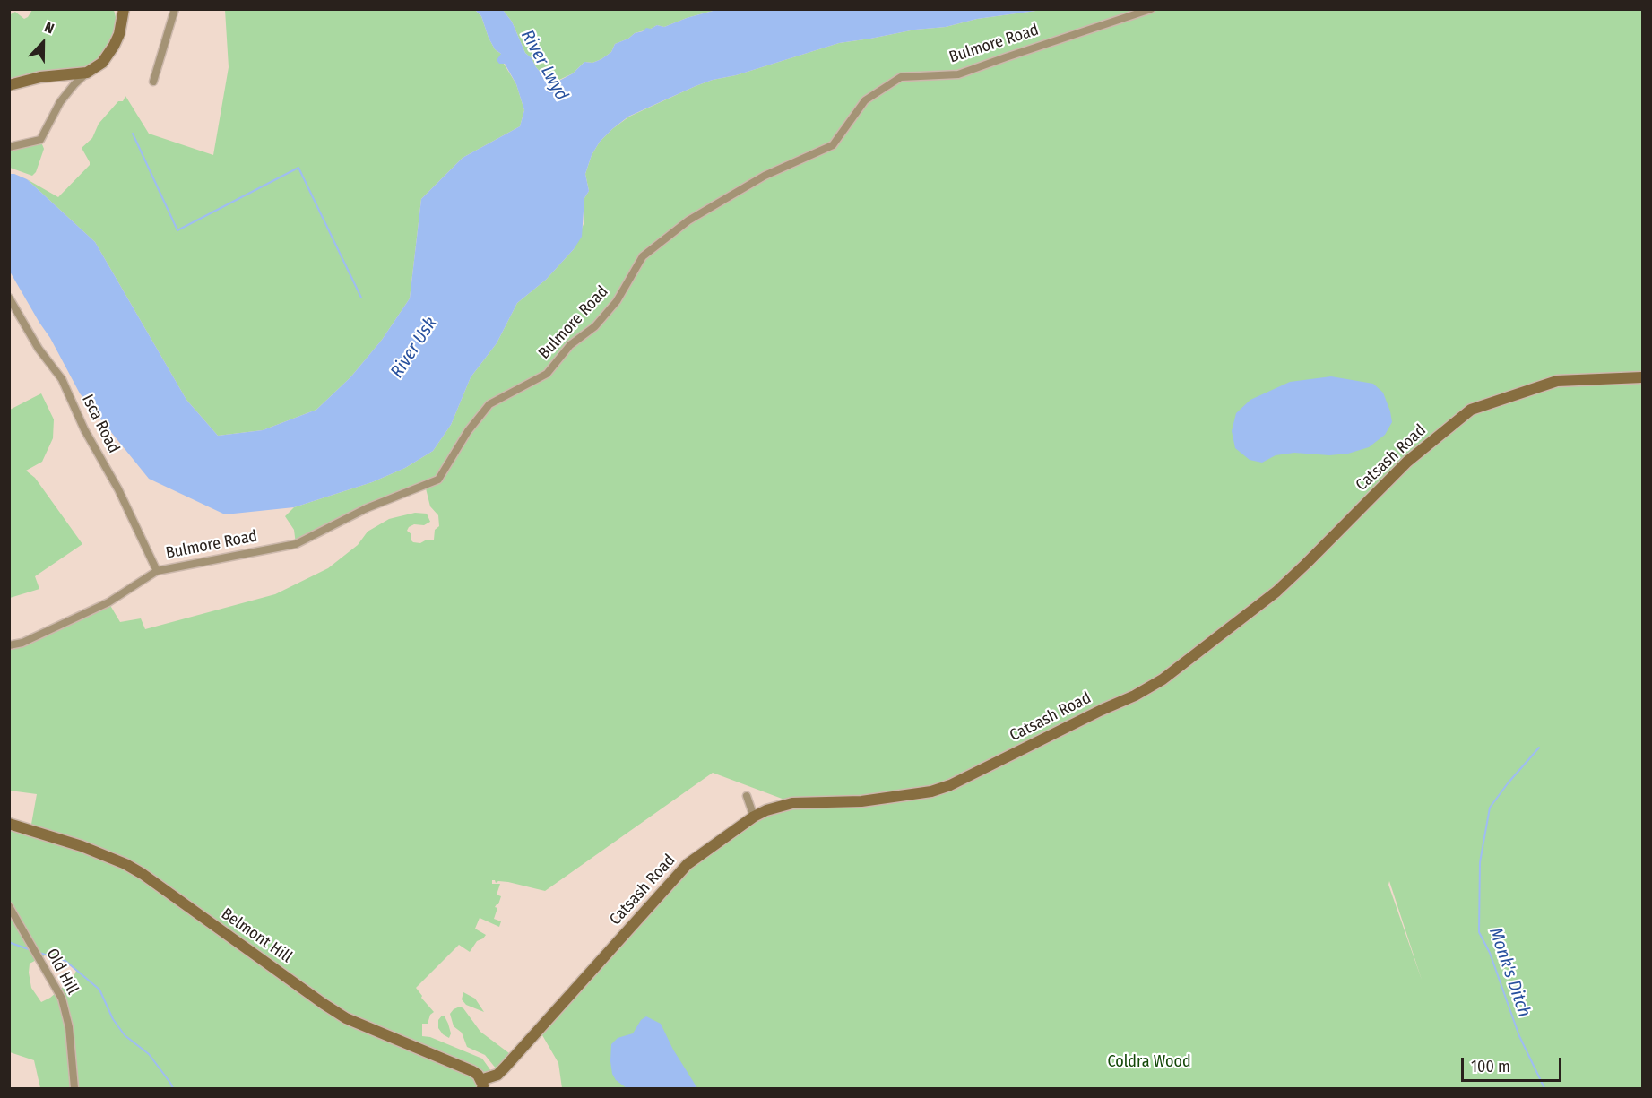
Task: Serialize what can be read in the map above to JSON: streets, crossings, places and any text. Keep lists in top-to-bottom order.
{
  "streets": {
    "street": [
      "Bulmore Road",
      "Isca Road",
      "Catsash Road",
      "Belmont Hill",
      "Old Hill"
    ]
  },
  "crossings": [
    ["Bulmore Road", "Isca Road"],
    ["Catsash Road", "Belmont Hill"]
  ],
  "water": ["River Lwyd", "River Usk", "Monk's Ditch"],
  "parks": ["Coldra Wood"],
  "scale_bar": "100 m",
  "north": "top"
}
